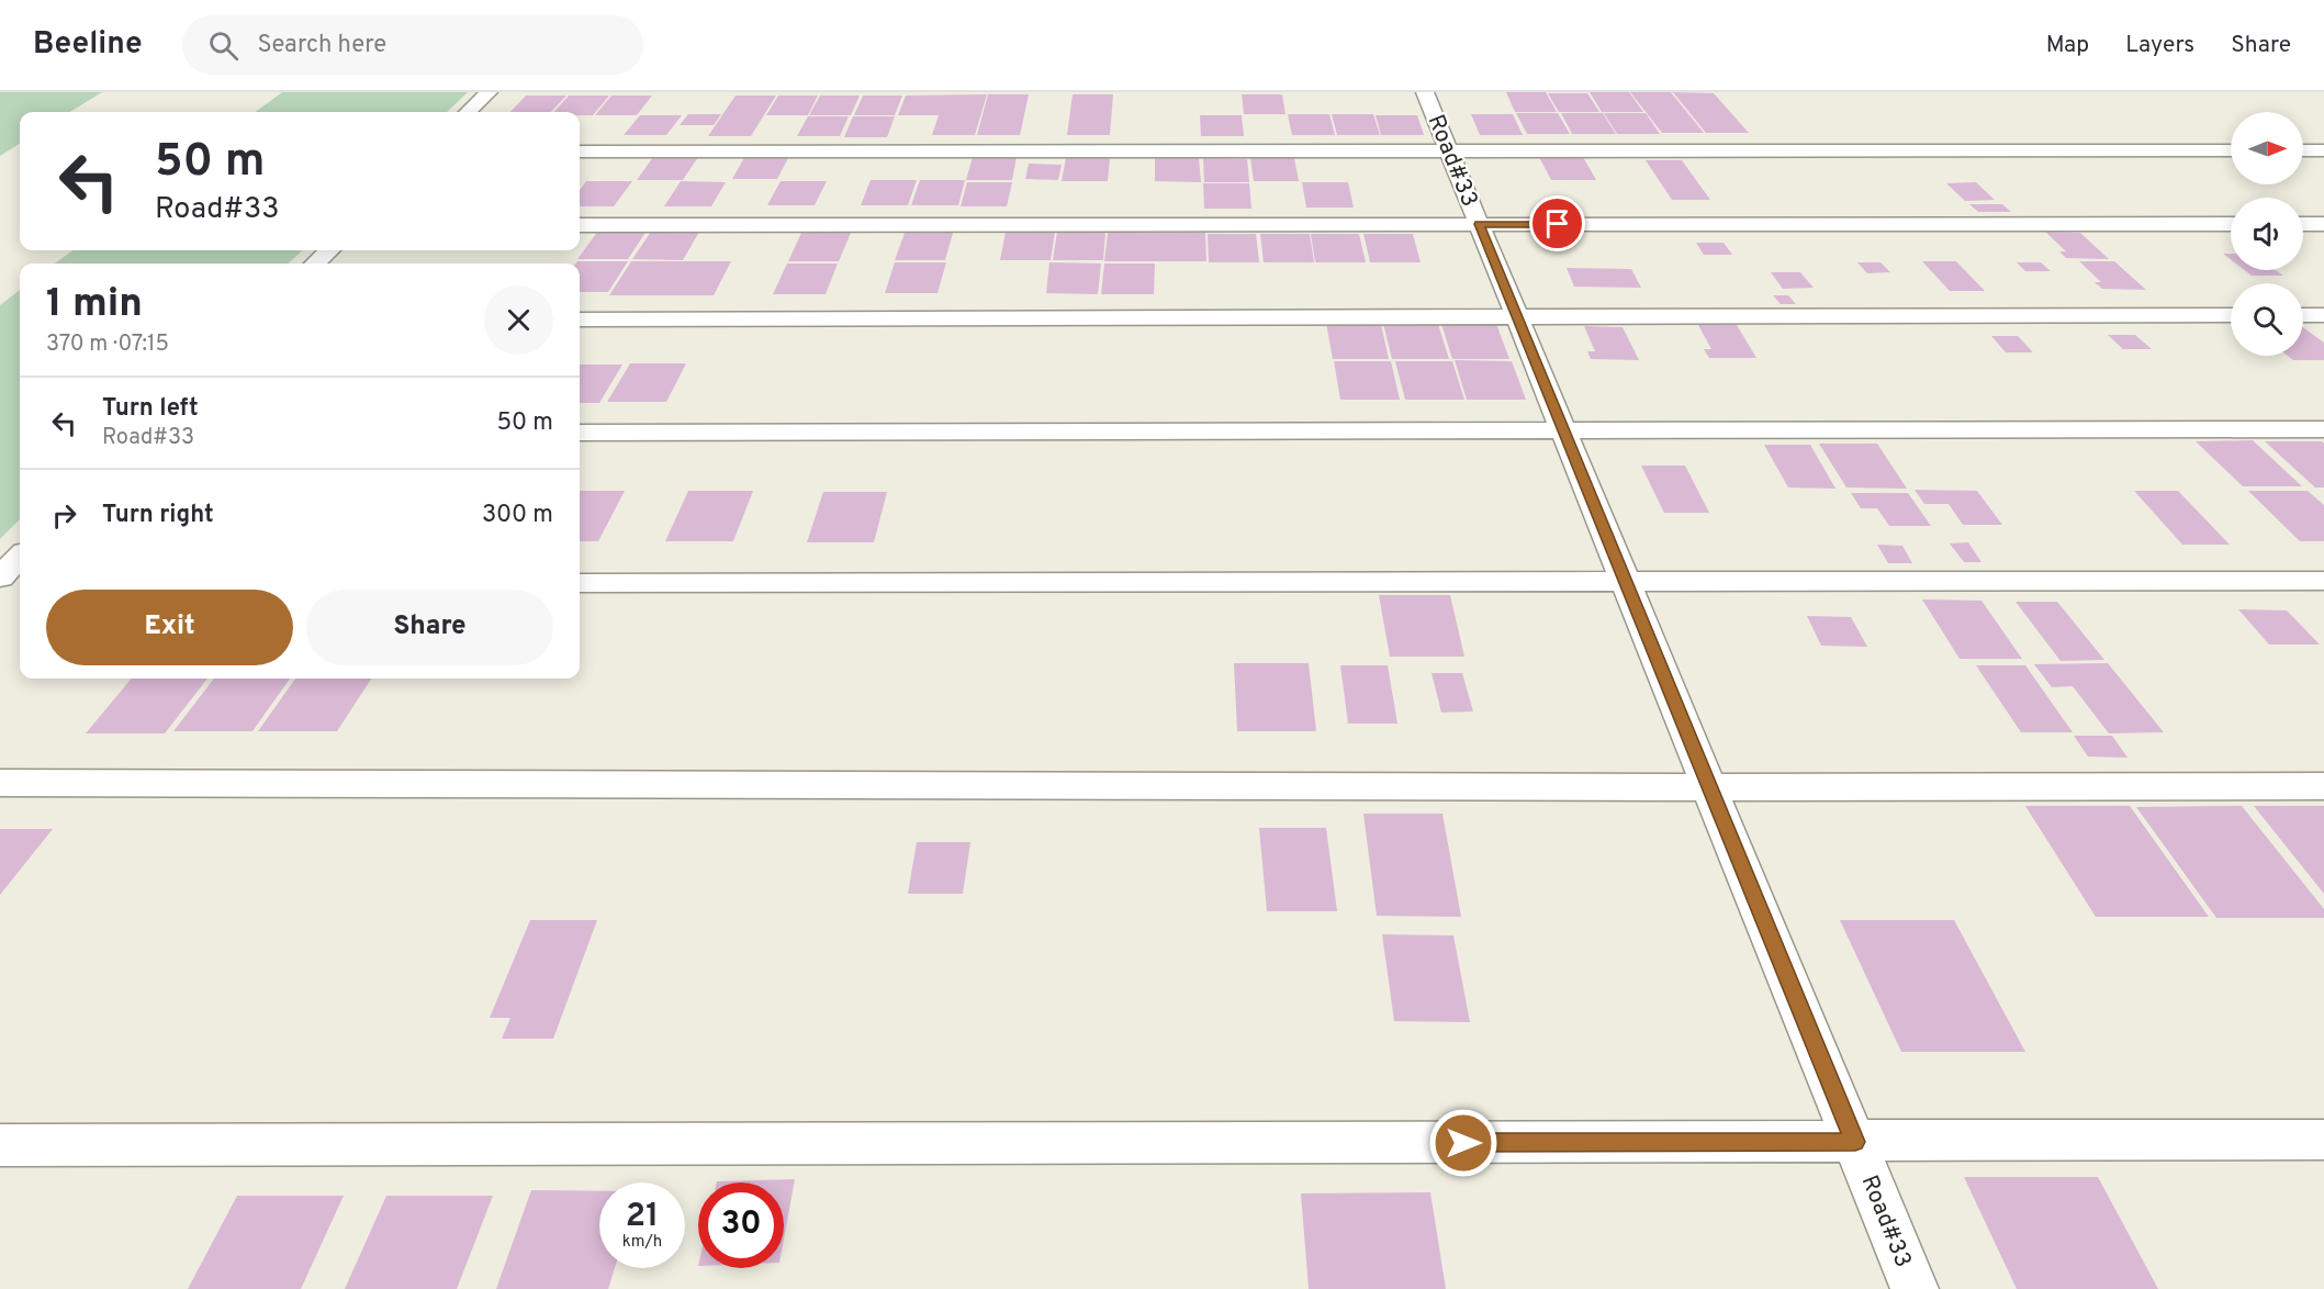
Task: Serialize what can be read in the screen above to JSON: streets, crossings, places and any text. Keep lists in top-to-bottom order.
{
  "streets": {
    "street": ["Road#33"]
  },
  "north": "right",
  "page": {
    "header": "Beeline",
    "search": "Search here",
    "nav": ["Map", "Layers", "Share"],
    "turn": ["50 m", "Road#33"],
    "heading": ["1 min", "370 m · 07:15"],
    "list": [
      {
        "name": "Turn left",
        "note": "Road#33",
        "value": "50 m"
      },
      {
        "name": "Turn right",
        "value": "300 m"
      }
    ],
    "buttons": ["Exit", "Share"],
    "speed": "21 km/h",
    "limit": "30"
  }
}
